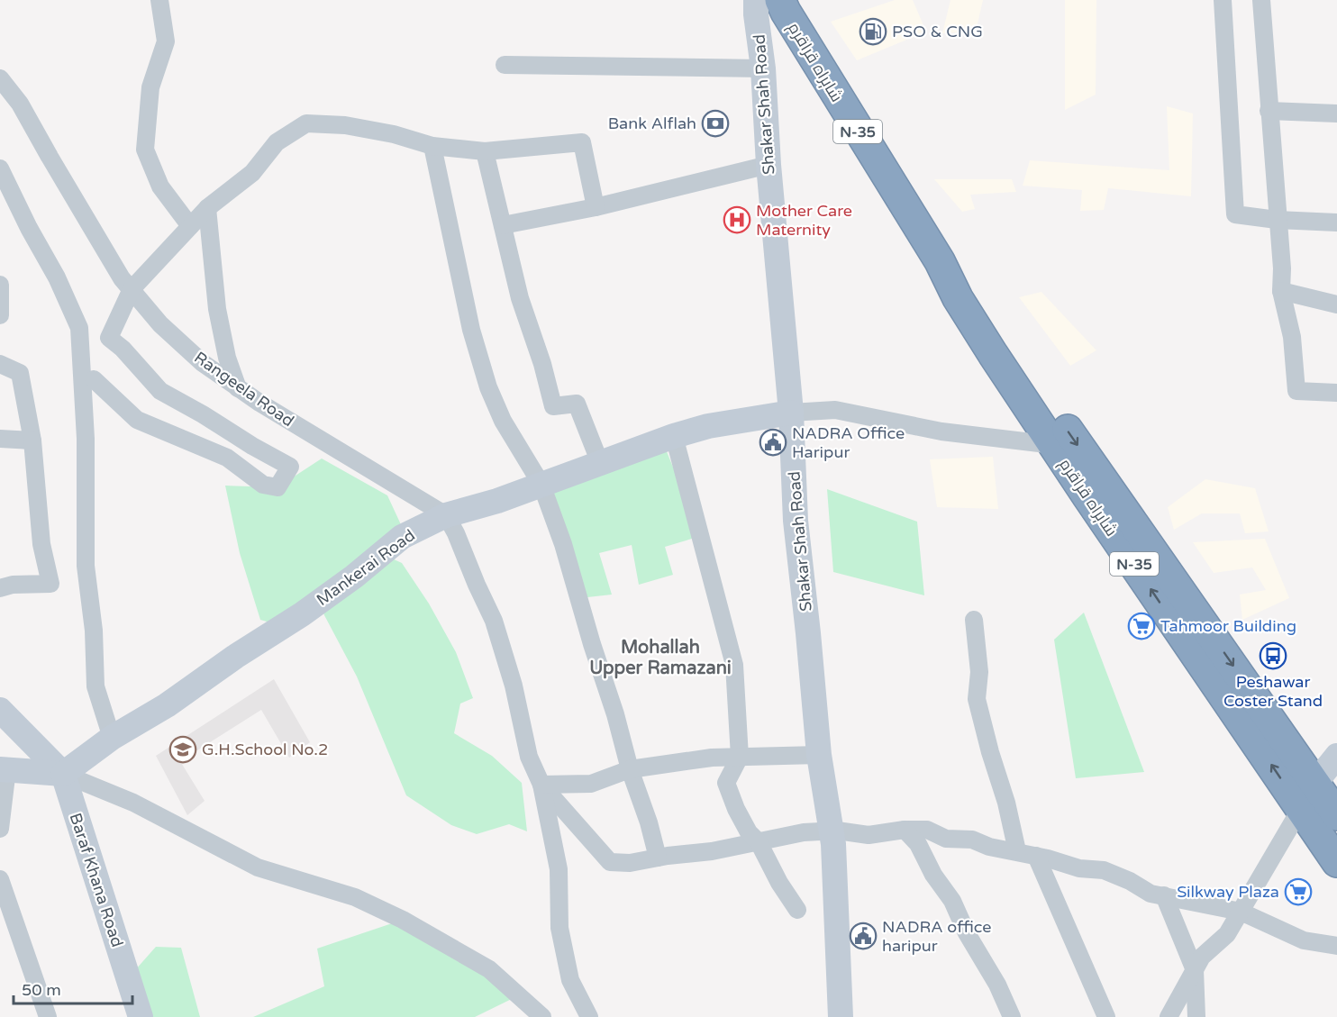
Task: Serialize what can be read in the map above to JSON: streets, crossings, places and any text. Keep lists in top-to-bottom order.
{
  "streets": {
    "highway": ["شاہراہ قراقرم", "N-35"],
    "street": [
      "Shakar Shah Road",
      "Rangeela Road",
      "Mankerai Road",
      "Baraf Khana Road"
    ]
  },
  "crossings": [
    ["Shakar Shah Road", "Mankerai Road"],
    ["Rangeela Road", "Mankerai Road"],
    ["Mankerai Road", "Baraf Khana Road"]
  ],
  "districts": ["Mohallah Upper Ramazani"],
  "places": {
    "fuel station": ["PSO & CNG"],
    "bank": ["Bank Alflah"],
    "hospital": ["Mother Care Maternity"],
    "public building": ["NADRA Office Haripur", "NADRA office haripur"],
    "supermarket": ["Tahmoor Building", "Silkway Plaza"],
    "bus stop": ["Peshawar Coster Stand"],
    "school or university": ["G.H.School No.2"]
  },
  "scale_bar": "50 m"
}
